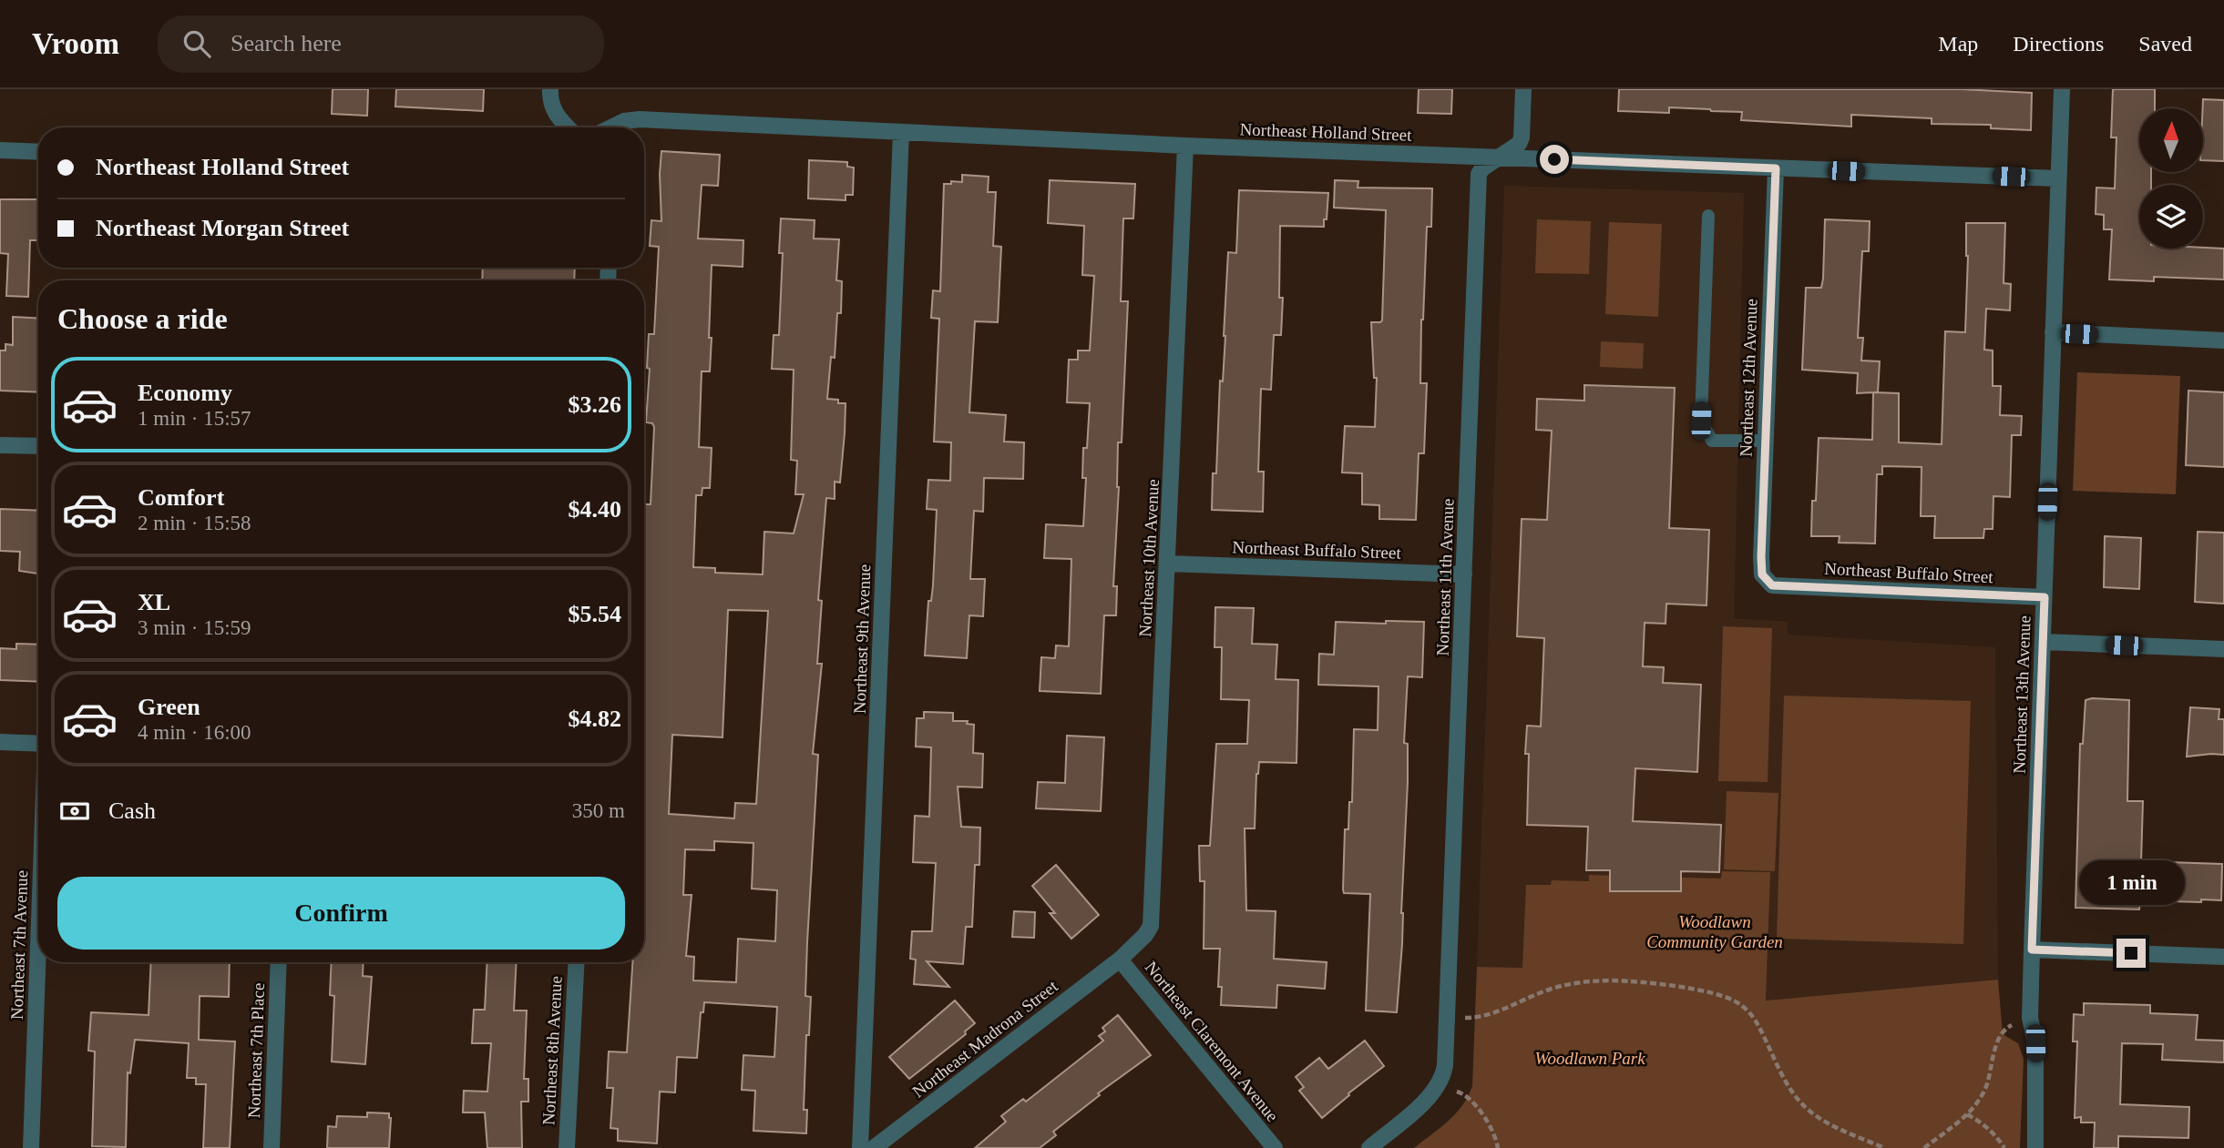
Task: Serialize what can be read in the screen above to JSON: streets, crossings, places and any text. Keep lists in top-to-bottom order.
{
  "streets": {
    "street": [
      "Northeast Holland Street",
      "Northeast 12th Avenue",
      "Northeast Buffalo Street",
      "Northeast 10th Avenue",
      "Northeast 11th Avenue",
      "Northeast 9th Avenue",
      "Northeast 13th Avenue",
      "Northeast 7th Avenue",
      "Northeast Madrona Street",
      "Northeast Claremont Avenue",
      "Northeast 7th Place",
      "Northeast 8th Avenue"
    ]
  },
  "crossings": [
    ["Northeast Holland Street", "Northeast 12th Avenue"],
    ["Northeast Holland Street", "Northeast 10th Avenue"],
    ["Northeast Holland Street", "Northeast 11th Avenue"],
    ["Northeast Holland Street", "Northeast 9th Avenue"],
    ["Northeast Holland Street", "Northeast 13th Avenue"],
    ["Northeast 12th Avenue", "Northeast Buffalo Street"],
    ["Northeast Buffalo Street", "Northeast 10th Avenue"],
    ["Northeast Buffalo Street", "Northeast 11th Avenue"],
    ["Northeast Buffalo Street", "Northeast 13th Avenue"],
    ["Northeast 10th Avenue", "Northeast Madrona Street"],
    ["Northeast 10th Avenue", "Northeast Claremont Avenue"],
    ["Northeast Madrona Street", "Northeast Claremont Avenue"]
  ],
  "parks": ["Woodlawn Community Garden", "Woodlawn Park"],
  "north": "top",
  "page": {
    "header": "Vroom",
    "search": "Search here",
    "nav": ["Map", "Directions", "Saved"],
    "banner": ["Northeast Holland Street", "Northeast Morgan Street"],
    "heading": "Choose a ride",
    "list": [
      {
        "name": "Economy",
        "note": "1 min · 15:57",
        "value": "$3.26"
      },
      {
        "name": "Comfort",
        "note": "2 min · 15:58",
        "value": "$4.40"
      },
      {
        "name": "XL",
        "note": "3 min · 15:59",
        "value": "$5.54"
      },
      {
        "name": "Green",
        "note": "4 min · 16:00",
        "value": "$4.82"
      }
    ],
    "pay": ["Cash", "350 m"],
    "bubble": "1 min",
    "buttons": "Confirm"
  }
}
